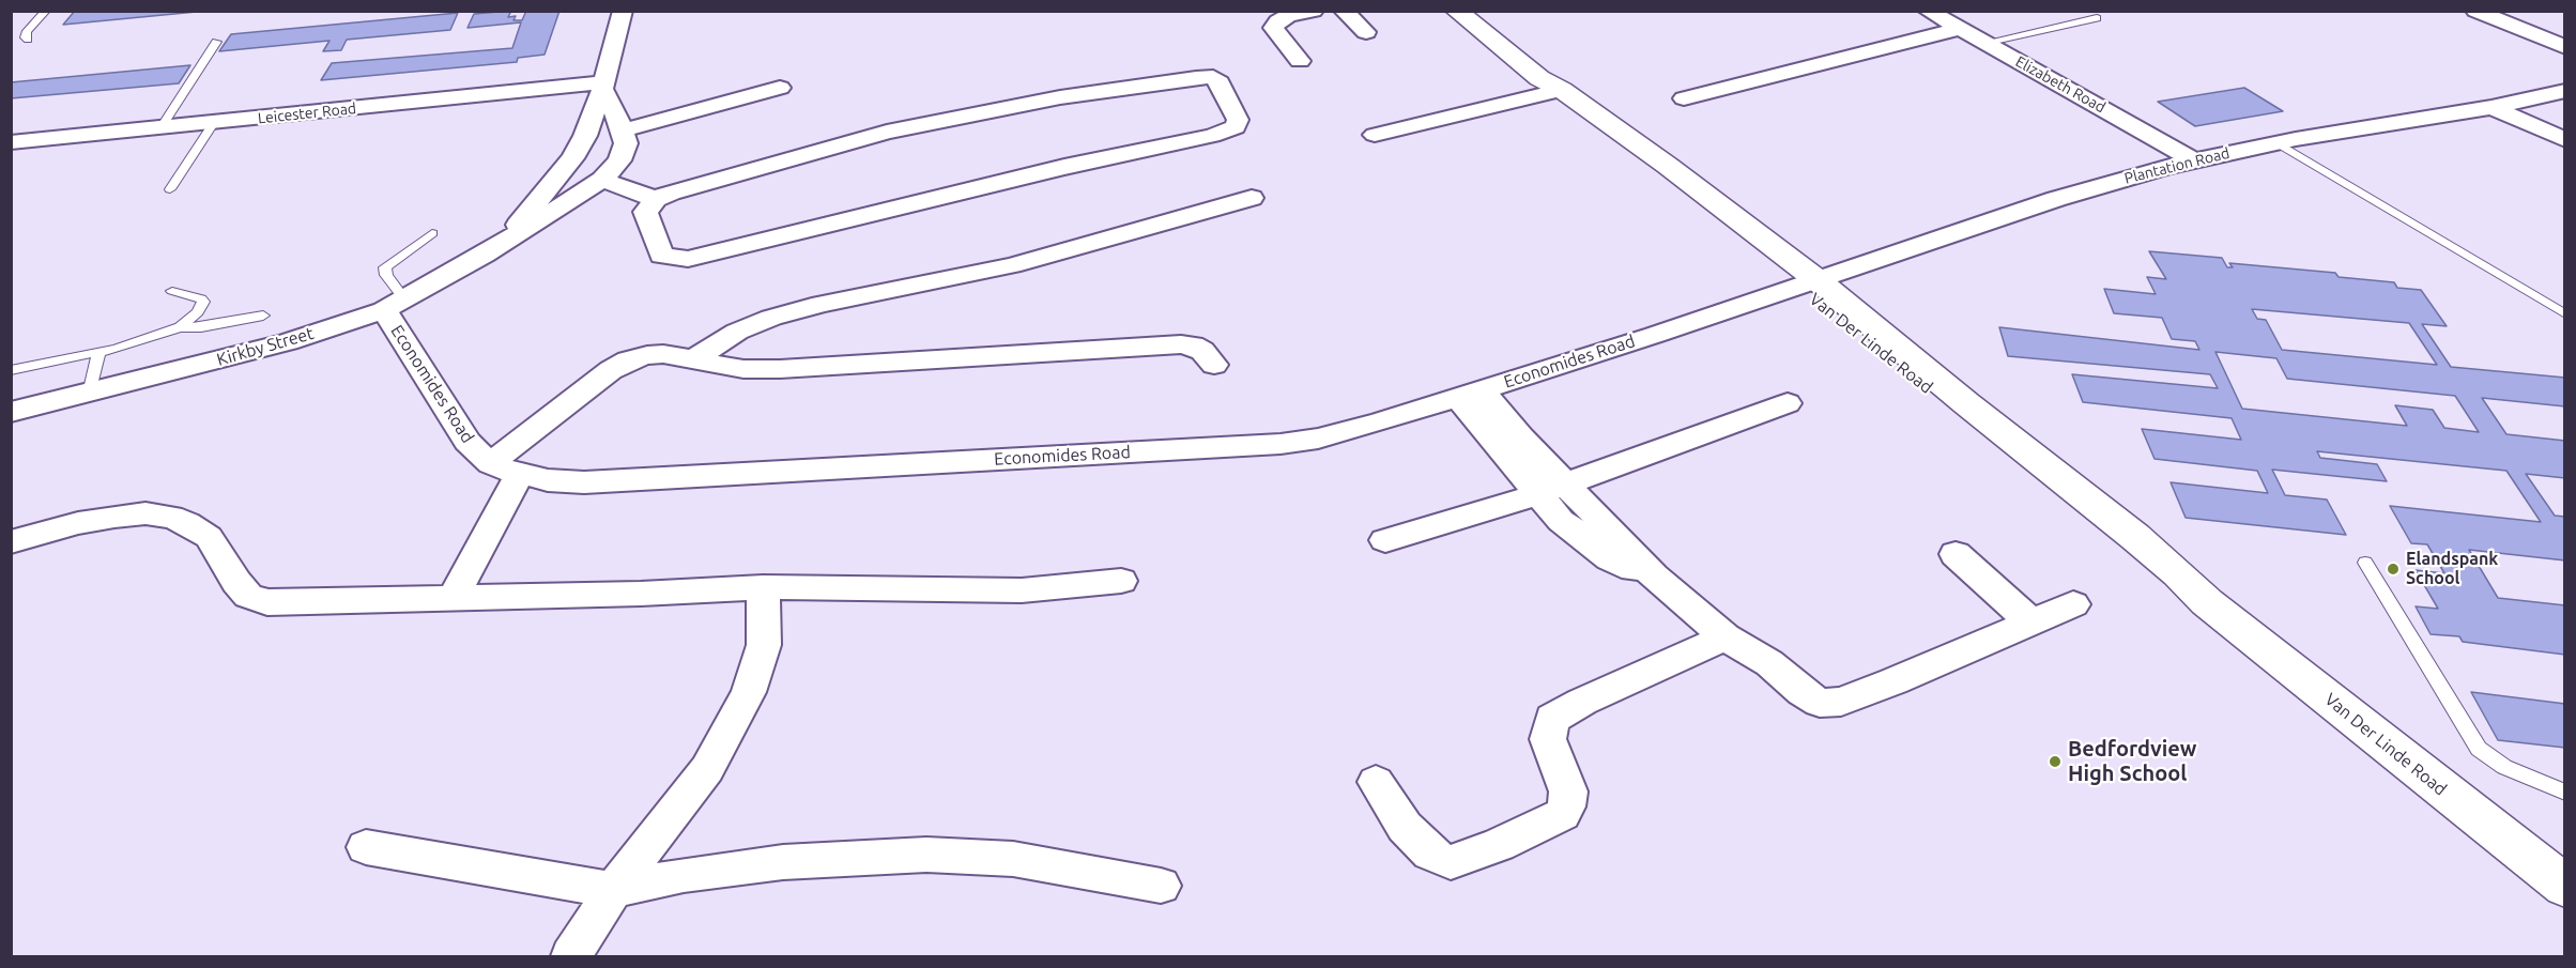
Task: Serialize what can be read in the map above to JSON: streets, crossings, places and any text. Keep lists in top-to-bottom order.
{
  "streets": {
    "main road": ["Van Der Linde Road"],
    "street": [
      "Elizabeth Road",
      "Leicester Road",
      "Plantation Road",
      "Kirkby Street",
      "Economides Road"
    ]
  },
  "crossings": [
    ["Elizabeth Road", "Plantation Road"],
    ["Leicester Road", "Kirkby Street"],
    ["Plantation Road", "Van Der Linde Road"],
    ["Plantation Road", "Economides Road"],
    ["Van Der Linde Road", "Economides Road"],
    ["Kirkby Street", "Economides Road"]
  ],
  "places": ["Elandspank School", "Bedfordview High School"]
}
